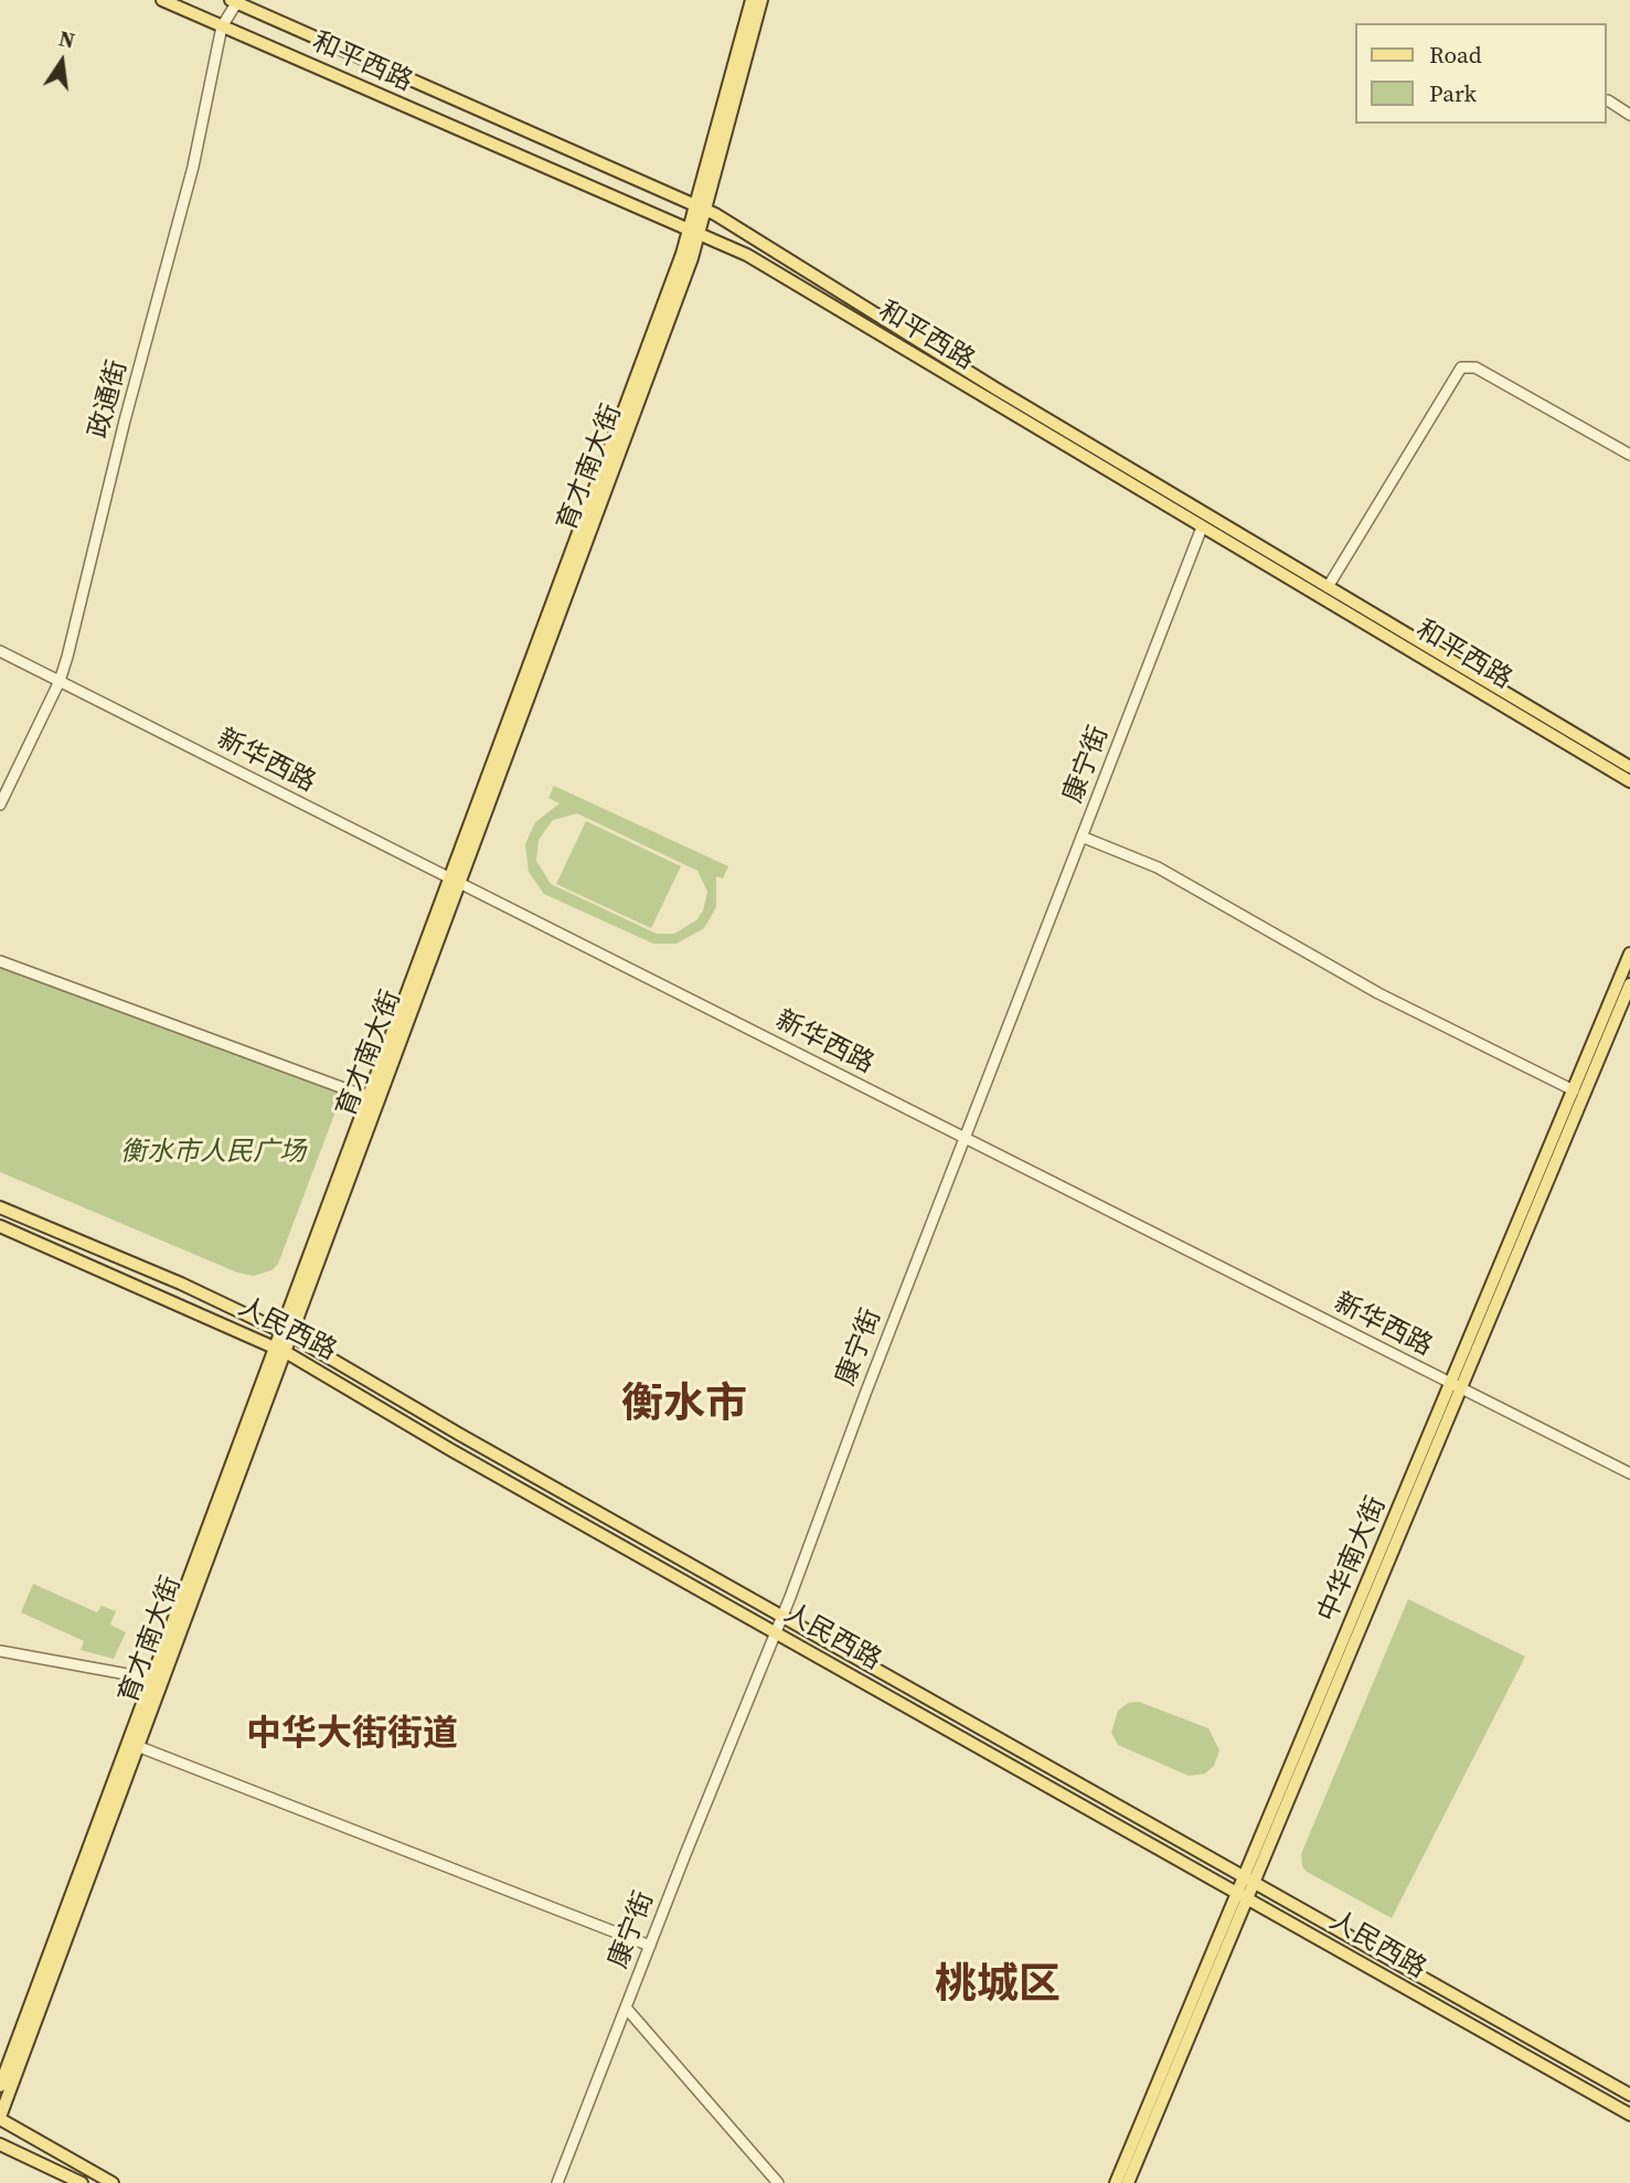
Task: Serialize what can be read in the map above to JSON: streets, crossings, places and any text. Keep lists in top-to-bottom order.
{
  "streets": {
    "main road": [
      "和平西路",
      "育才南大街",
      "人民西路",
      "中华南大街"
    ],
    "street": ["政通街", "新华西路", "康宁街"]
  },
  "crossings": [
    ["和平西路", "政通街"],
    ["和平西路", "育才南大街"],
    ["和平西路", "康宁街"],
    ["政通街", "新华西路"],
    ["育才南大街", "新华西路"],
    ["育才南大街", "人民西路"],
    ["新华西路", "康宁街"],
    ["新华西路", "中华南大街"],
    ["康宁街", "人民西路"],
    ["人民西路", "中华南大街"]
  ],
  "districts": ["衡水市", "中华大街街道", "桃城区"],
  "parks": ["衡水市人民广场"],
  "legend": ["Road", "Park"],
  "north": "top"
}
